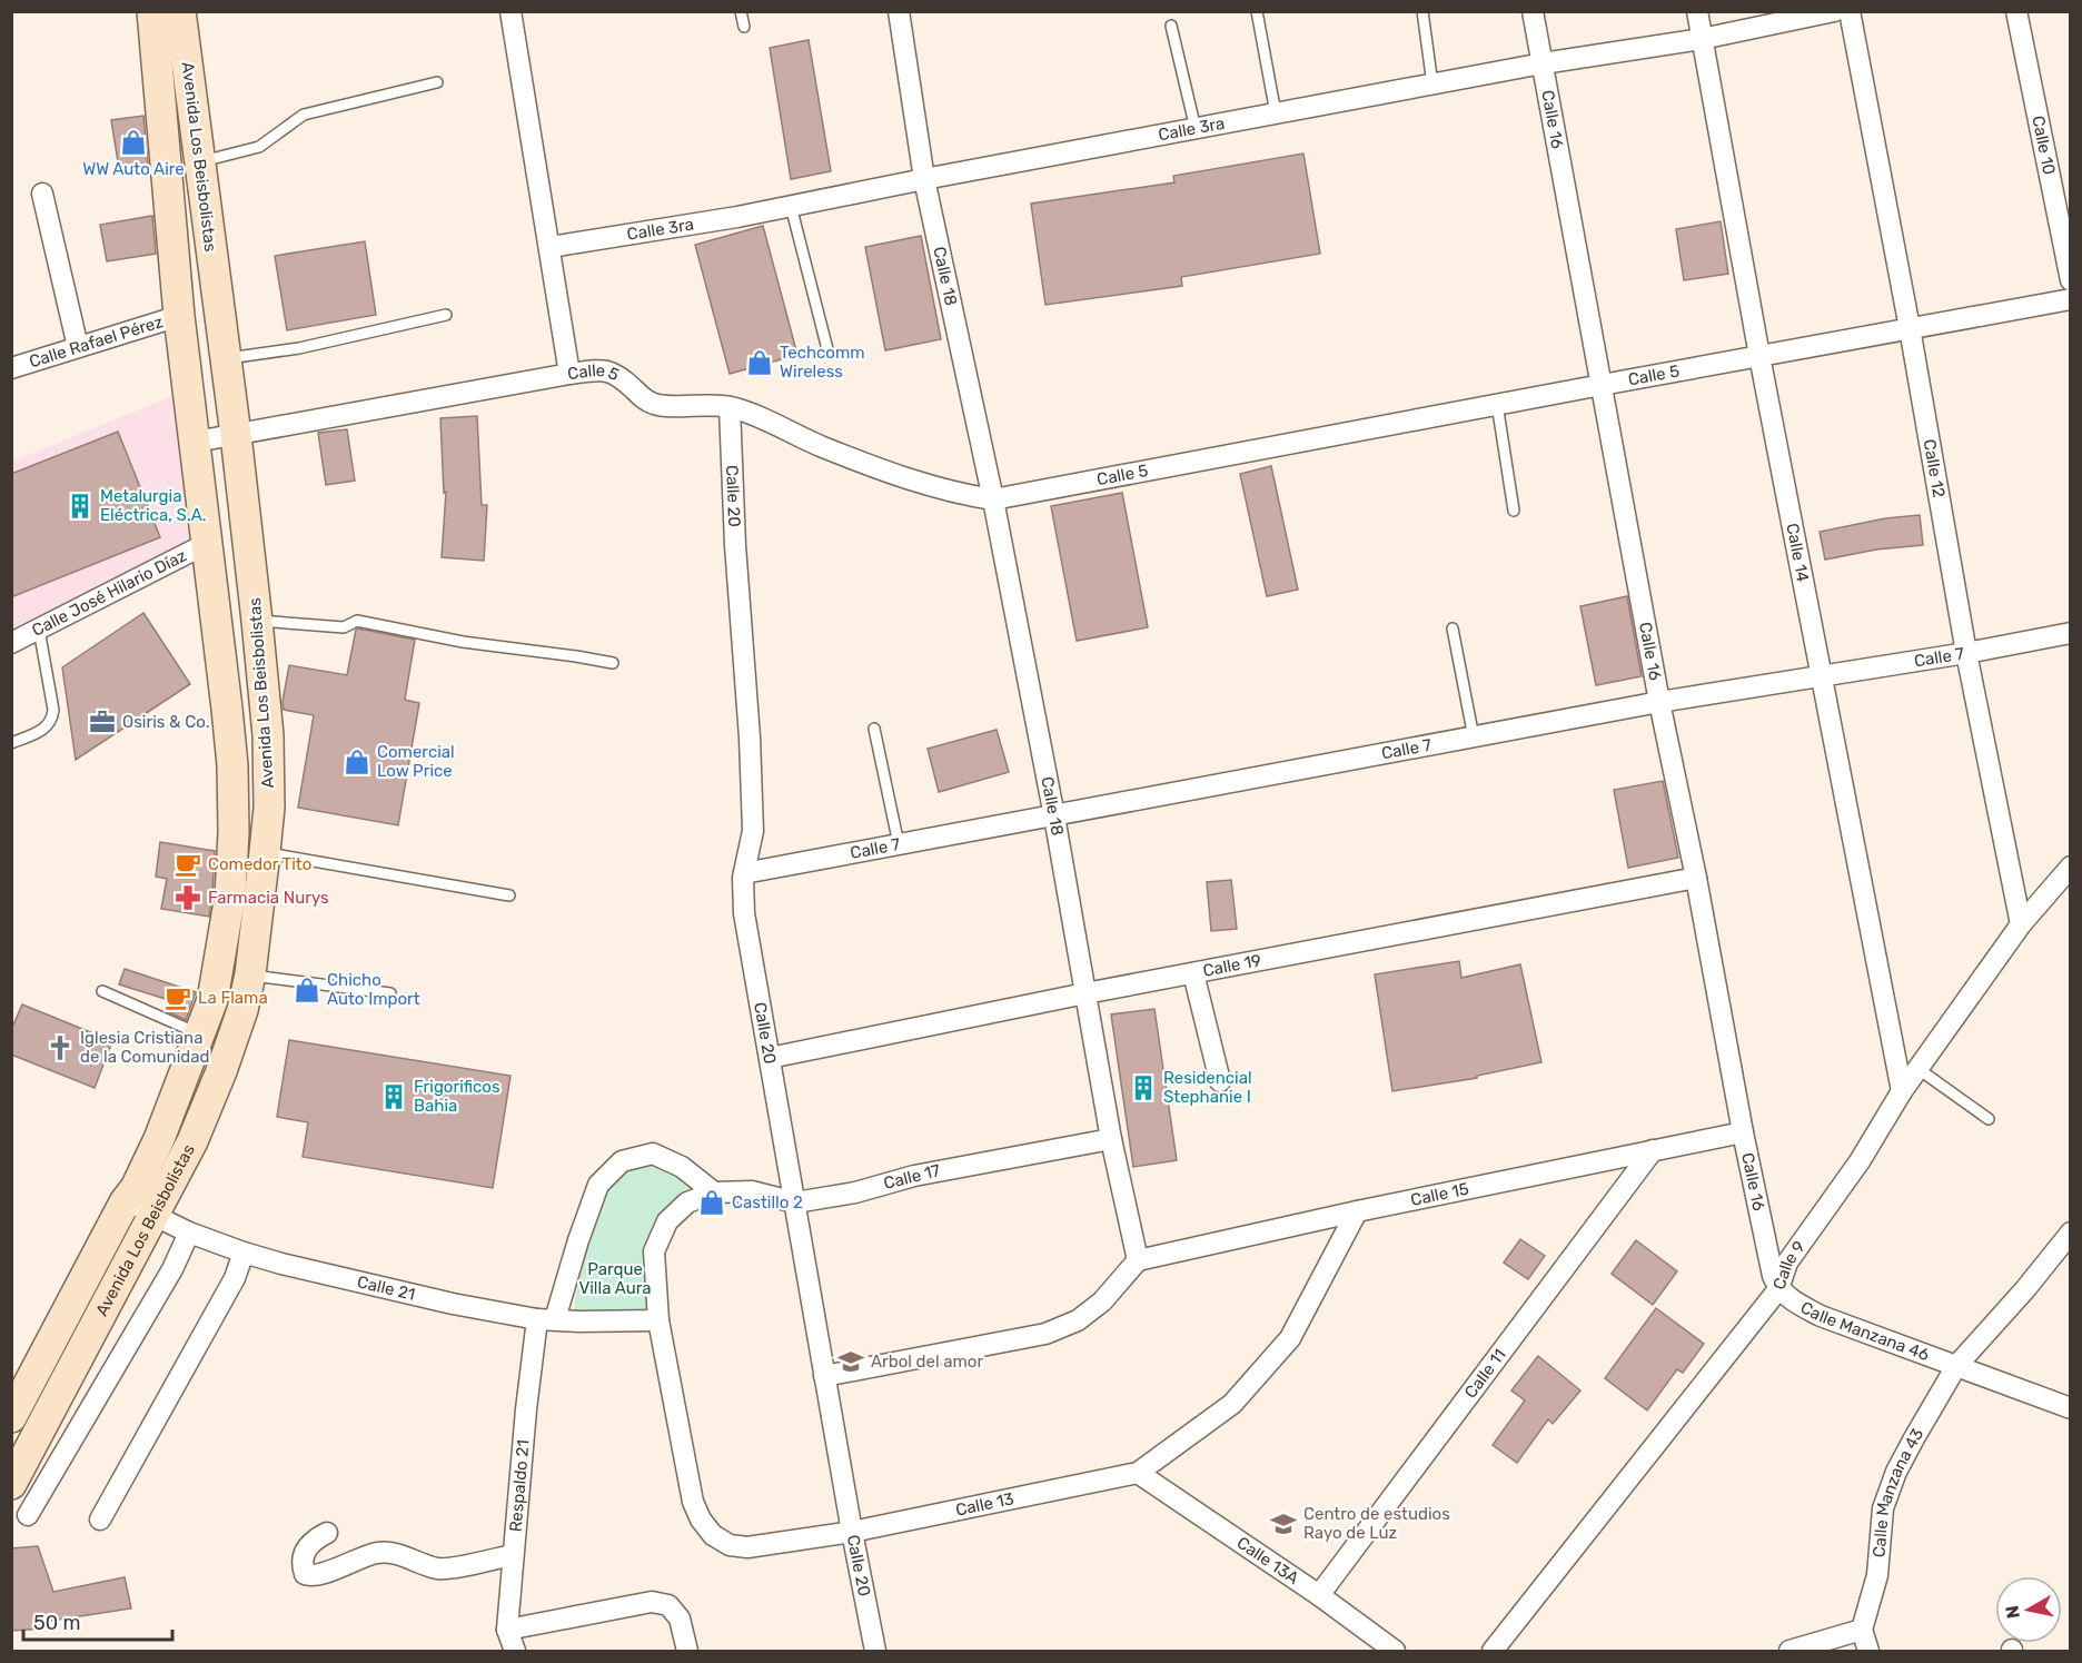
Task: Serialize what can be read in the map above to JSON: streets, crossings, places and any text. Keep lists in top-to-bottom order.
{
  "streets": {
    "main road": ["Avenida Los Beisbolistas"],
    "street": [
      "Calle 16",
      "Calle 3ra",
      "Calle 10",
      "Calle 18",
      "Calle Rafael Pérez",
      "Calle 5",
      "Calle 12",
      "Calle 20",
      "Calle 14",
      "Calle José Hilario Díaz",
      "Calle 7",
      "Calle 19",
      "Calle 17",
      "Calle 15",
      "Calle 9",
      "Calle 21",
      "Calle Manzana 46",
      "Calle 11",
      "Respaldo 21",
      "Calle Manzana 43",
      "Calle 13",
      "Calle 13A"
    ]
  },
  "crossings": [
    ["Calle 16", "Calle 3ra"],
    ["Calle 16", "Calle 5"],
    ["Calle 16", "Calle 7"],
    ["Calle 16", "Calle 19"],
    ["Calle 16", "Calle 15"],
    ["Calle 16", "Calle 9"],
    ["Calle 16", "Calle Manzana 46"],
    ["Calle 3ra", "Calle 18"],
    ["Calle 3ra", "Calle 14"],
    ["Avenida Los Beisbolistas", "Calle Rafael Pérez"],
    ["Avenida Los Beisbolistas", "Calle 5"],
    ["Avenida Los Beisbolistas", "Calle José Hilario Díaz"],
    ["Avenida Los Beisbolistas", "Calle 21"],
    ["Calle 18", "Calle 5"],
    ["Calle 18", "Calle 7"],
    ["Calle 18", "Calle 19"],
    ["Calle 18", "Calle 17"],
    ["Calle 18", "Calle 15"],
    ["Calle 5", "Calle 12"],
    ["Calle 5", "Calle 20"],
    ["Calle 5", "Calle 14"],
    ["Calle 12", "Calle 7"],
    ["Calle 12", "Calle 9"],
    ["Calle 20", "Calle 7"],
    ["Calle 20", "Calle 19"],
    ["Calle 20", "Calle 17"],
    ["Calle 20", "Calle 13"],
    ["Calle 14", "Calle 7"],
    ["Calle 14", "Calle 9"],
    ["Calle 17", "Calle 21"],
    ["Calle 17", "Calle 13"],
    ["Calle 15", "Calle 11"],
    ["Calle 15", "Calle 13"],
    ["Calle 9", "Calle Manzana 46"],
    ["Calle 21", "Respaldo 21"],
    ["Calle 21", "Calle 13"],
    ["Calle Manzana 46", "Calle Manzana 43"],
    ["Calle 11", "Calle 13A"],
    ["Calle 13", "Calle 13A"]
  ],
  "parks": ["Parque Villa Aura"],
  "places": {
    "shop": [
      "WW Auto Aire",
      "Techcomm Wireless",
      "Comercial Low Price",
      "Chicho Auto Import",
      "Castillo 2"
    ],
    "building": ["Metalurgia Eléctrica, S.A.", "Residencial Stephanie I", "Frigorificos Bahia"],
    "office": ["Osiris & Co."],
    "cafe": ["Comedor Tito", "La Flama"],
    "pharmacy": ["Farmacia Nurys"],
    "church": ["Iglesia Cristiana de la Comunidad"],
    "school or university": ["Arbol del amor", "Centro de estudios Rayo de Luz"]
  },
  "scale_bar": "50 m",
  "north": "left"
}
